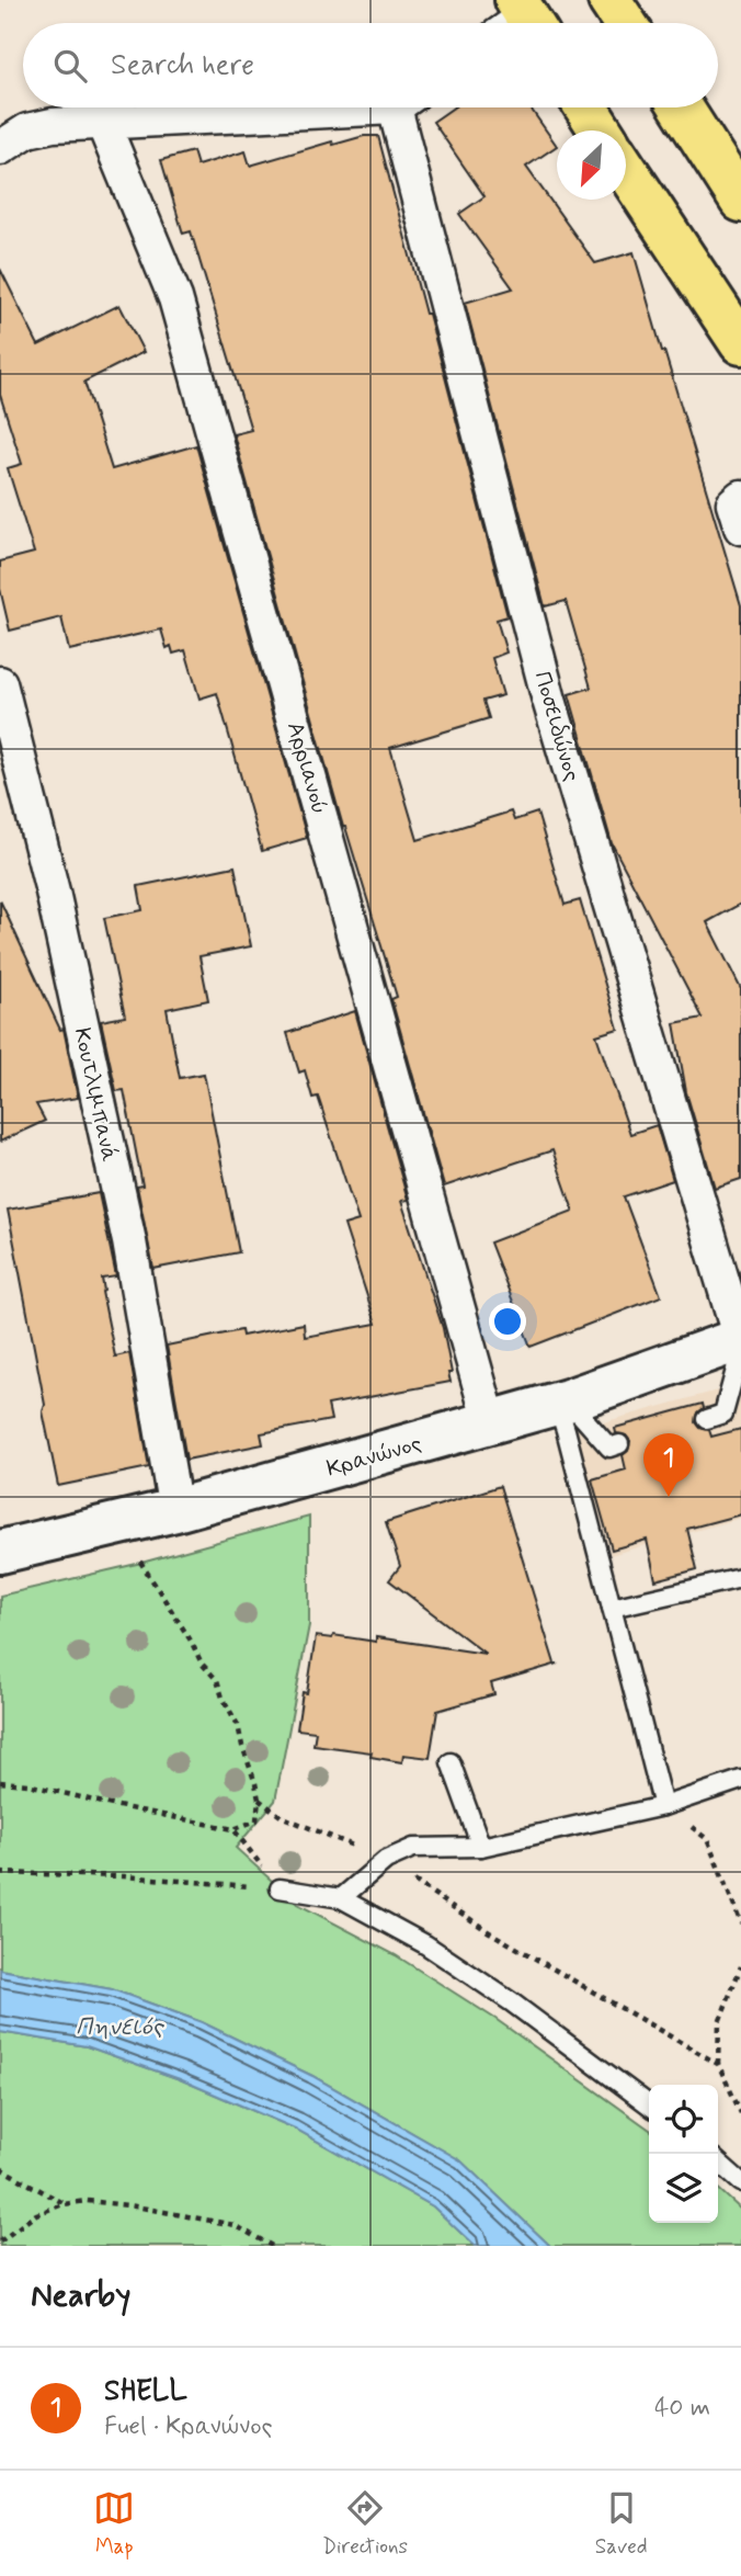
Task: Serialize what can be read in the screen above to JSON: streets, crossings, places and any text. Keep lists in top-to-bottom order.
{
  "streets": {
    "street": [
      "Ποσειδώνος",
      "Αρριανού",
      "Κουτλιμπανά",
      "Κρανώνος"
    ]
  },
  "crossings": [
    ["Ποσειδώνος", "Κρανώνος"],
    ["Αρριανού", "Κρανώνος"],
    ["Κουτλιμπανά", "Κρανώνος"]
  ],
  "water": ["Πηνειός"],
  "north": "bottom left",
  "page": {
    "search": "Search here",
    "pins": "1",
    "heading": "Nearby",
    "list": [
      {
        "mark": "1",
        "name": "SHELL",
        "note": "Fuel · Κρανώνος",
        "value": "40 m"
      }
    ],
    "nav": ["Map", "Directions", "Saved"]
  }
}
